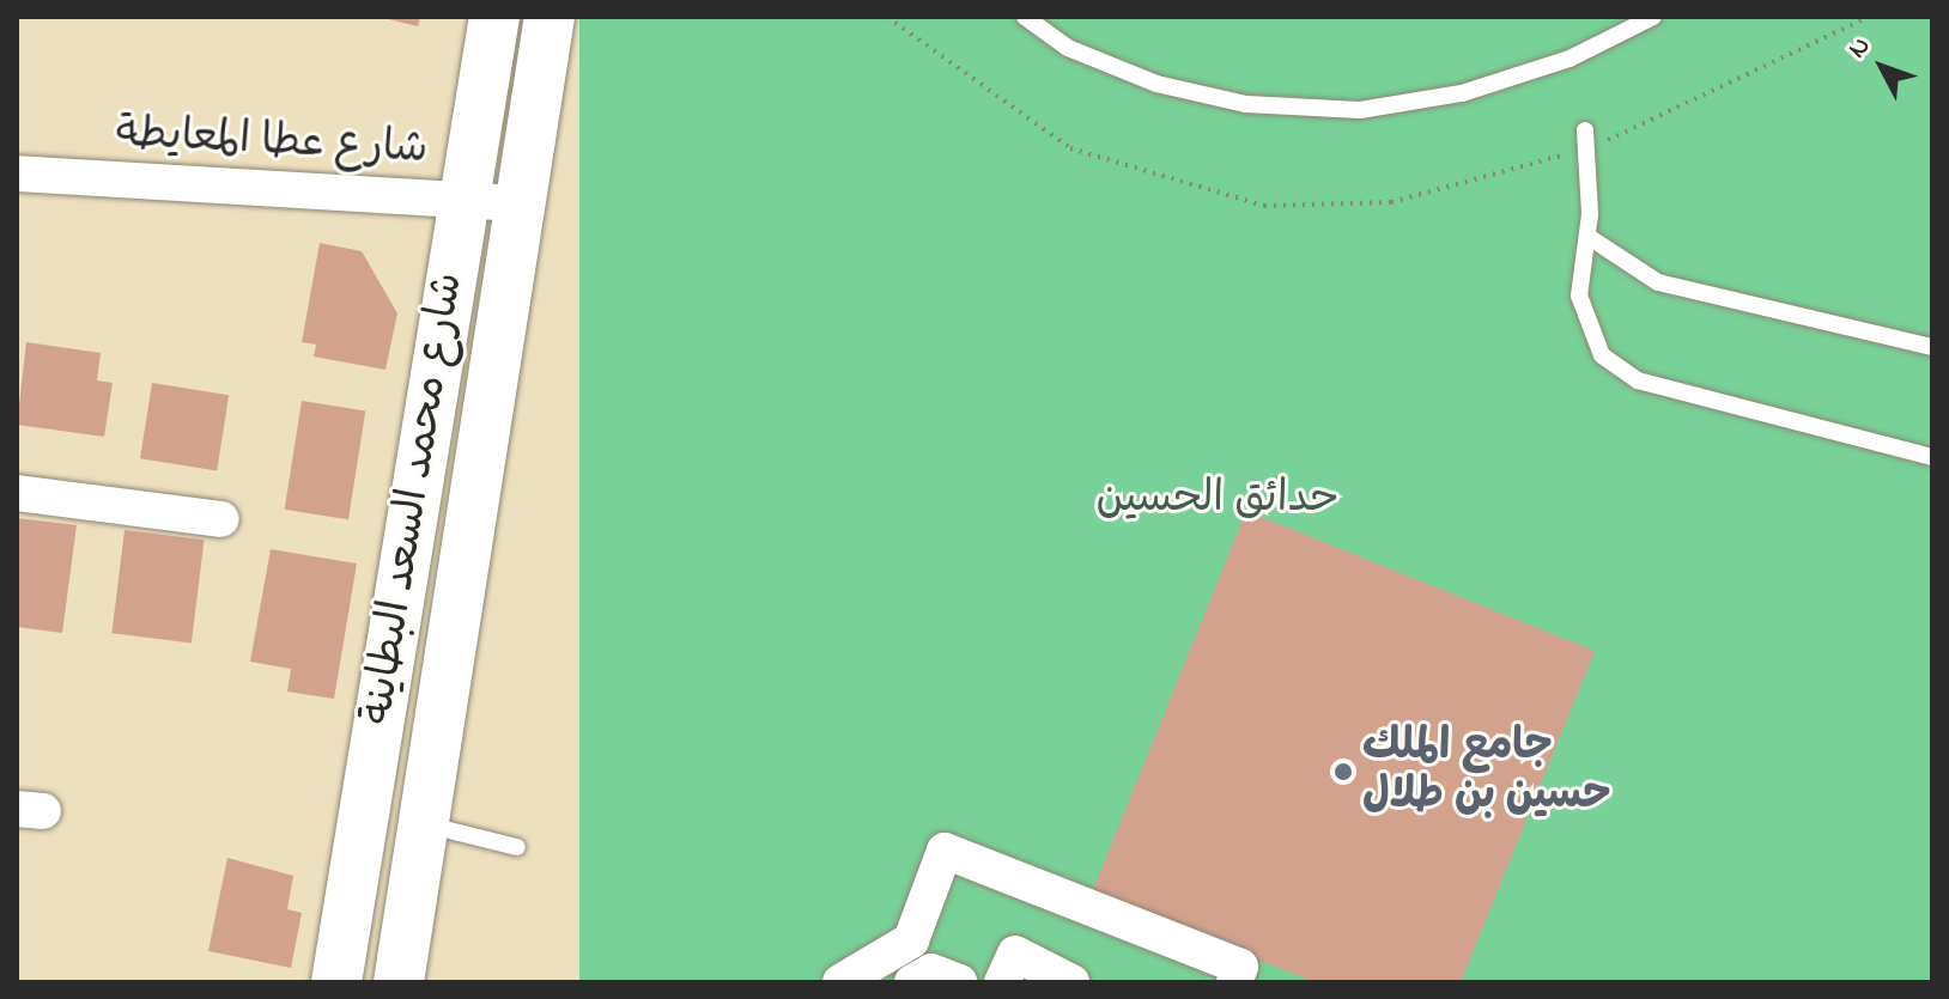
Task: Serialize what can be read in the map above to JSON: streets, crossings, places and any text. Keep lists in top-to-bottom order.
{
  "streets": {
    "street": ["شارع عطا المعايطة", "شارع محمد السعد البطاينة"]
  },
  "crossings": [
    ["شارع عطا المعايطة", "شارع محمد السعد البطاينة"]
  ],
  "parks": ["حدائق الحسين"],
  "places": ["جامع الملك حسين بن طلال"],
  "north": "top left"
}
